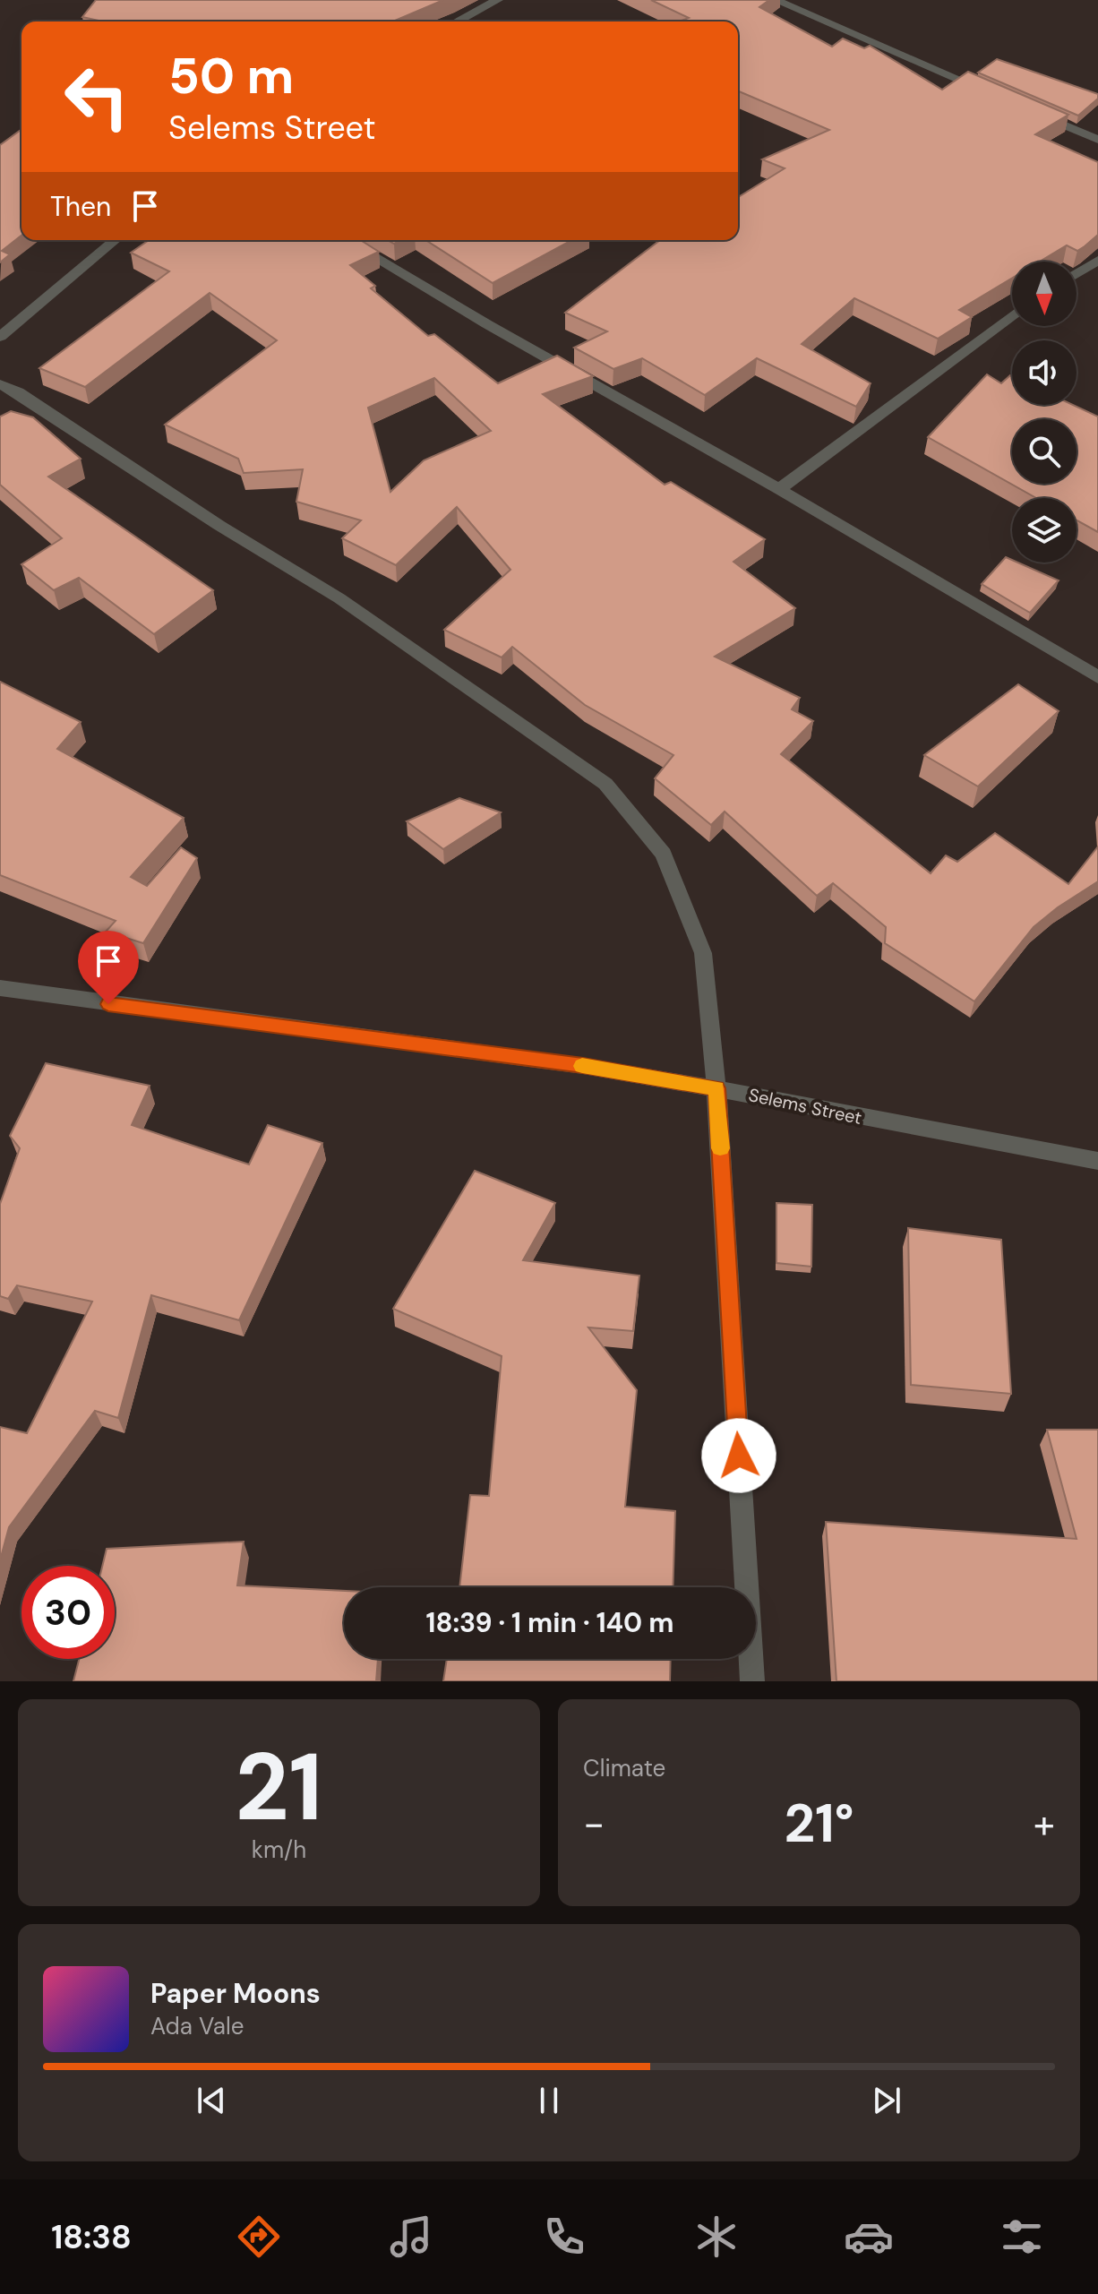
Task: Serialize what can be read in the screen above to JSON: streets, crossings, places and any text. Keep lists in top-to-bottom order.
{
  "streets": {
    "street": ["Selems Street"]
  },
  "north": "bottom",
  "page": {
    "turn": ["50 m", "Selems Street"],
    "then": "Then",
    "limit": "30",
    "trip": "18:39 · 1 min · 140 m",
    "tile": [
      ["21", "km/h"],
      "Climate"
    ],
    "heat": ["−", "21°", "+"],
    "song": ["Paper Moons", "Ada Vale"],
    "tabs": "18:38"
  }
}
